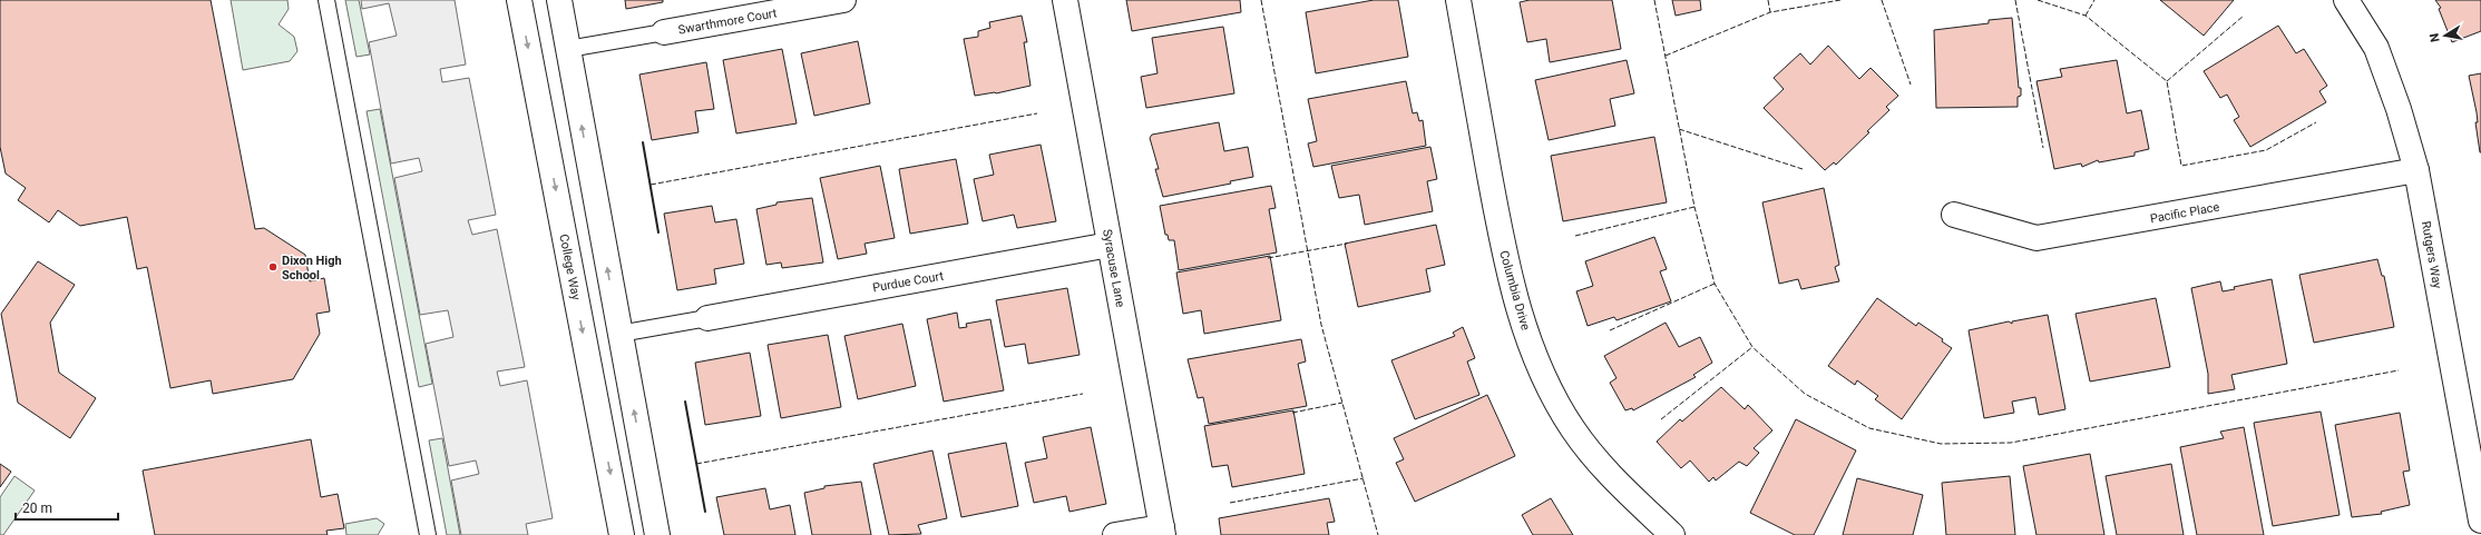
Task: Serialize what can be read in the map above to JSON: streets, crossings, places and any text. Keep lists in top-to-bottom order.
{
  "streets": {
    "street": [
      "Swarthmore Court",
      "Pacific Place",
      "Rutgers Way",
      "College Way",
      "Syracuse Lane",
      "Purdue Court",
      "Columbia Drive"
    ]
  },
  "crossings": [
    ["Pacific Place", "Rutgers Way"],
    ["Syracuse Lane", "Purdue Court"]
  ],
  "places": ["Dixon High School"],
  "scale_bar": "20 m",
  "north": "left"
}
